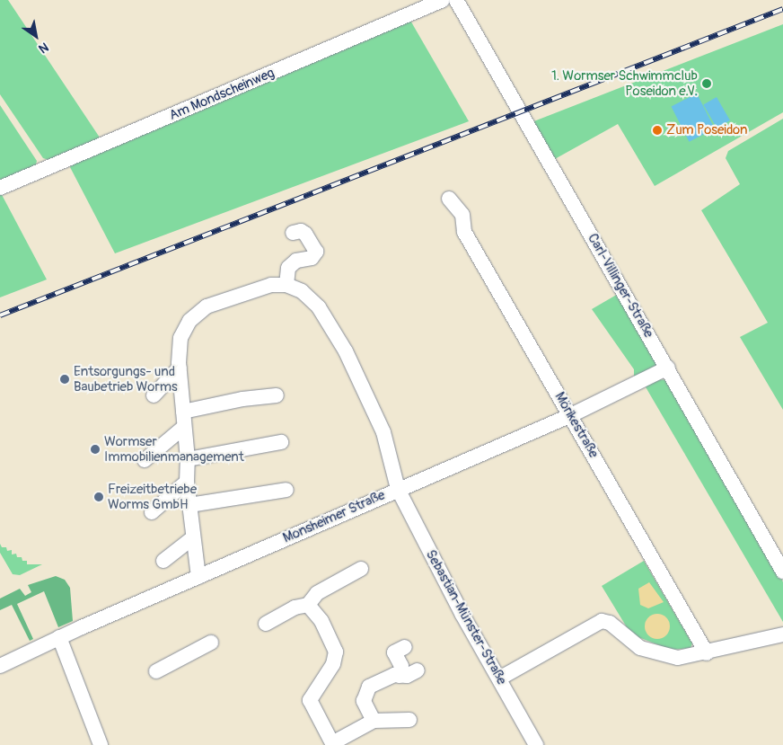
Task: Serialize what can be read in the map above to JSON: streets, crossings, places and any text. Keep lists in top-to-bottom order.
{
  "streets": {
    "street": [
      "Am Mondscheinweg",
      "Carl-Villinger-Straße",
      "Mörikestraße",
      "Monsheimer Straße",
      "Sebastian-Münster-Straße"
    ]
  },
  "crossings": [
    ["Carl-Villinger-Straße", "Monsheimer Straße"],
    ["Mörikestraße", "Monsheimer Straße"],
    ["Monsheimer Straße", "Sebastian-Münster-Straße"]
  ],
  "places": [
    "1. Wormser Schwimmclub Poseidon e.V.",
    "Zum Poseidon",
    "Entsorgungs- und Baubetrieb Worms",
    "Wormser Immobilienmanagement",
    "Freizeitbetriebe Worms GmbH"
  ],
  "north": "bottom right"
}
